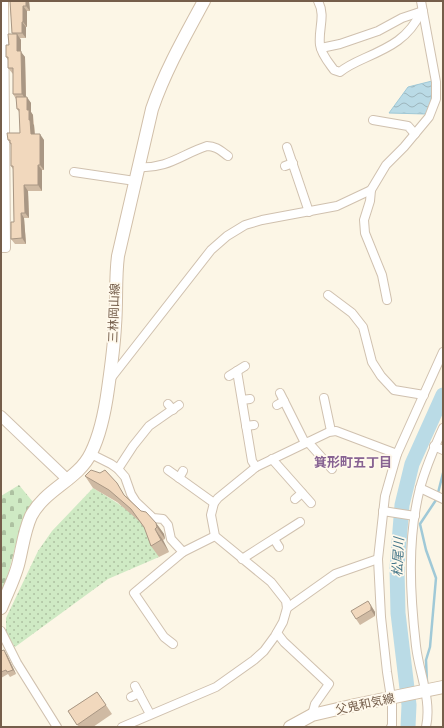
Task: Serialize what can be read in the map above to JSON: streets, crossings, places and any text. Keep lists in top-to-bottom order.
{
  "streets": {
    "main road": ["三林岡山線", "父鬼和気線"]
  },
  "districts": ["箕形町五丁目"],
  "water": ["松尾川"]
}
